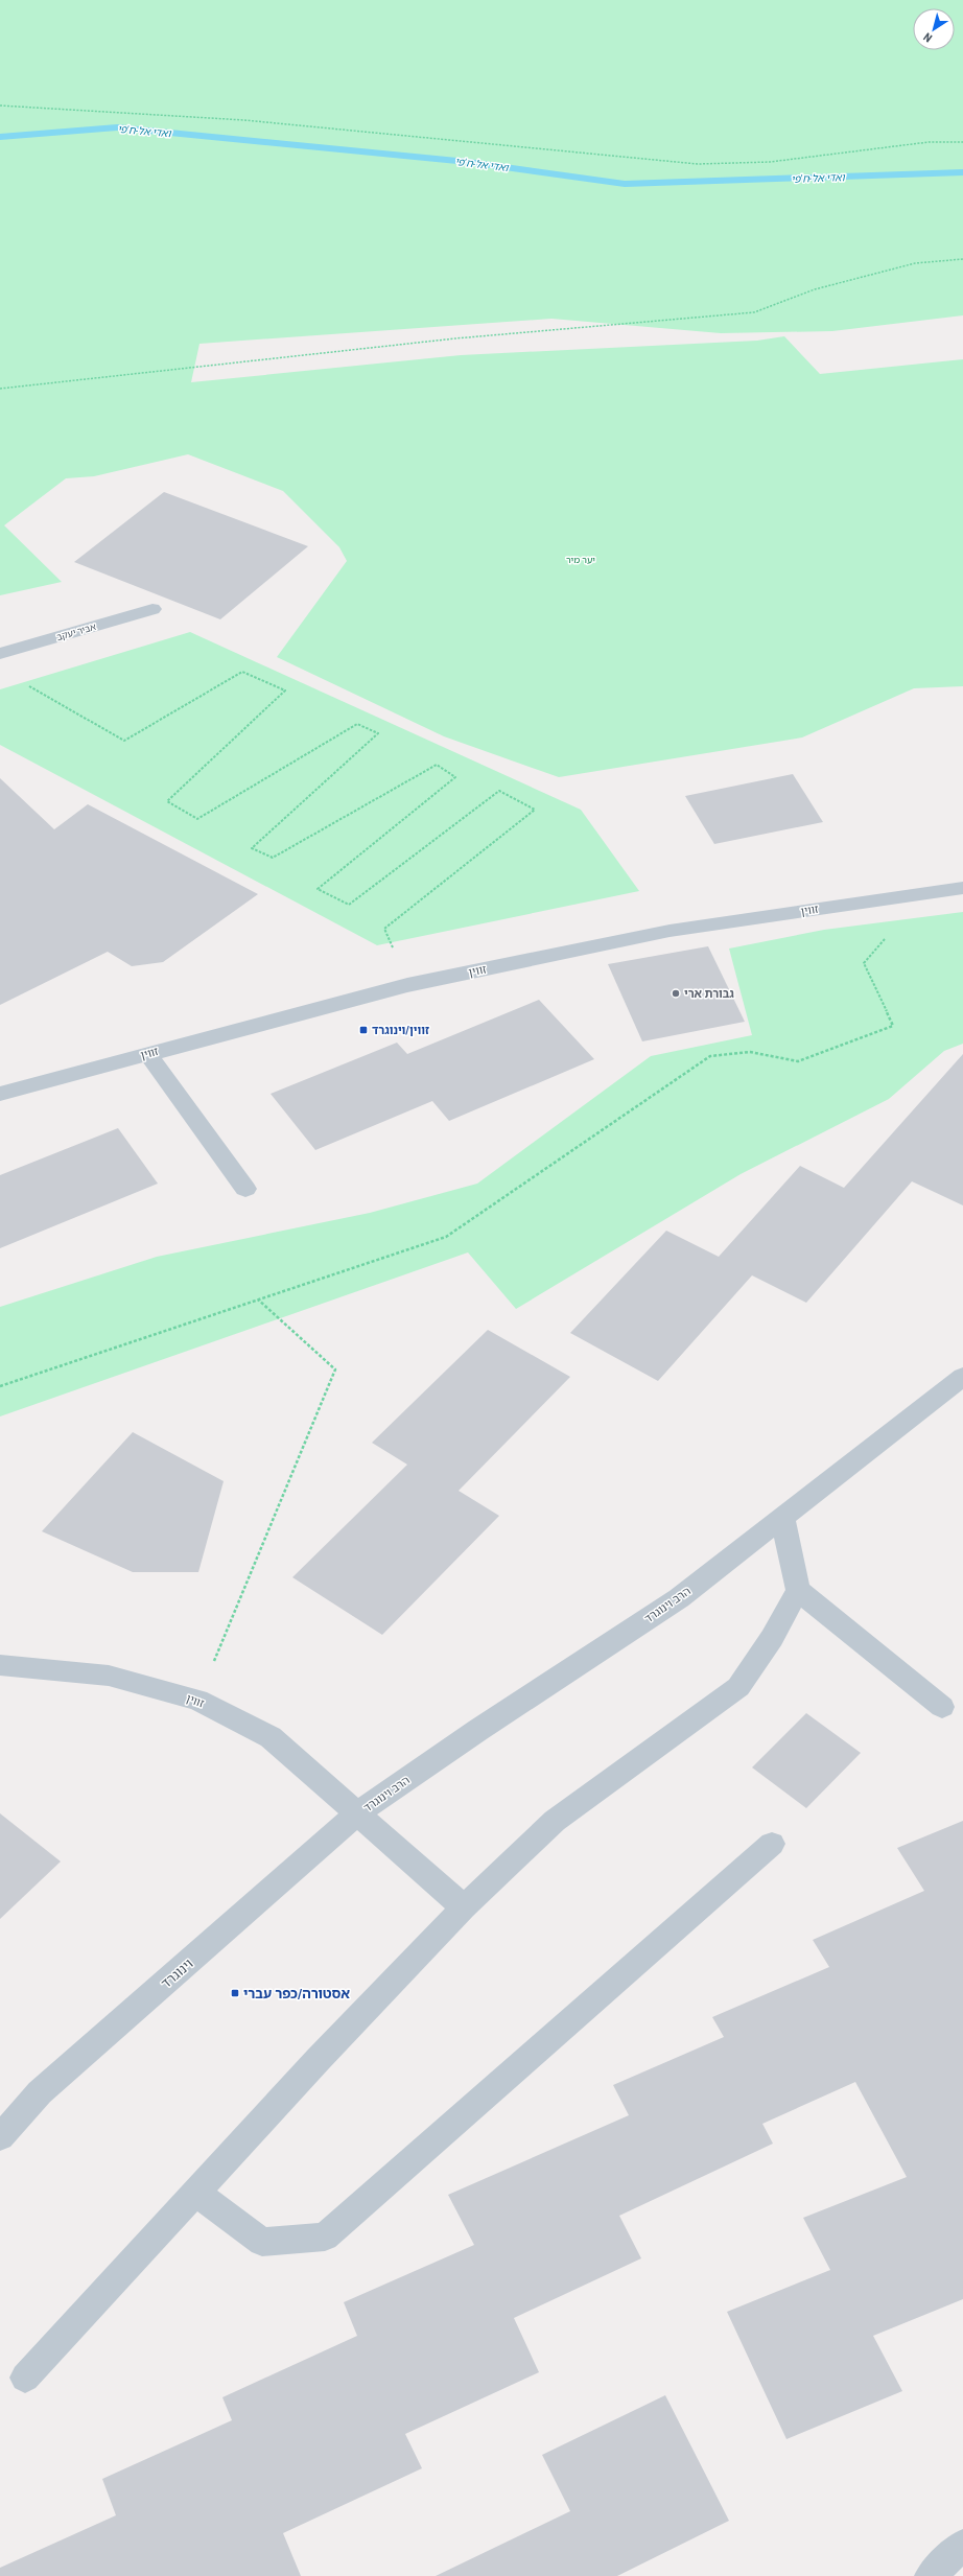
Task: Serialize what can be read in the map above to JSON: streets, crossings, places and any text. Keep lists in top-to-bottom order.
{
  "streets": {
    "street": [
      "אביר יעקב",
      "זווין",
      "הרב וינוגרד",
      "וינוגרד"
    ]
  },
  "crossings": [
    ["זווין", "הרב וינוגרד"],
    ["זווין", "וינוגרד"],
    ["הרב וינוגרד", "וינוגרד"]
  ],
  "water": ["ואדי אל-ח'פי"],
  "parks": ["יער מיר"],
  "places": {
    "other": ["גבורת ארי"],
    "transit": ["זווין/וינוגרד", "אסטורה/כפר עברי"]
  },
  "north": "bottom left"
}
